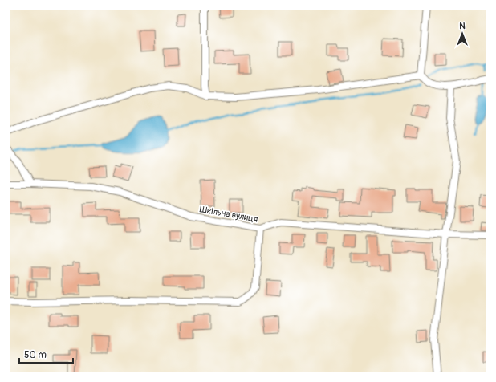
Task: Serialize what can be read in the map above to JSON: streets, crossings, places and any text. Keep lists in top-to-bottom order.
{
  "streets": {
    "street": ["Шкільна вулиця"]
  },
  "scale_bar": "50 m",
  "north": "top"
}
